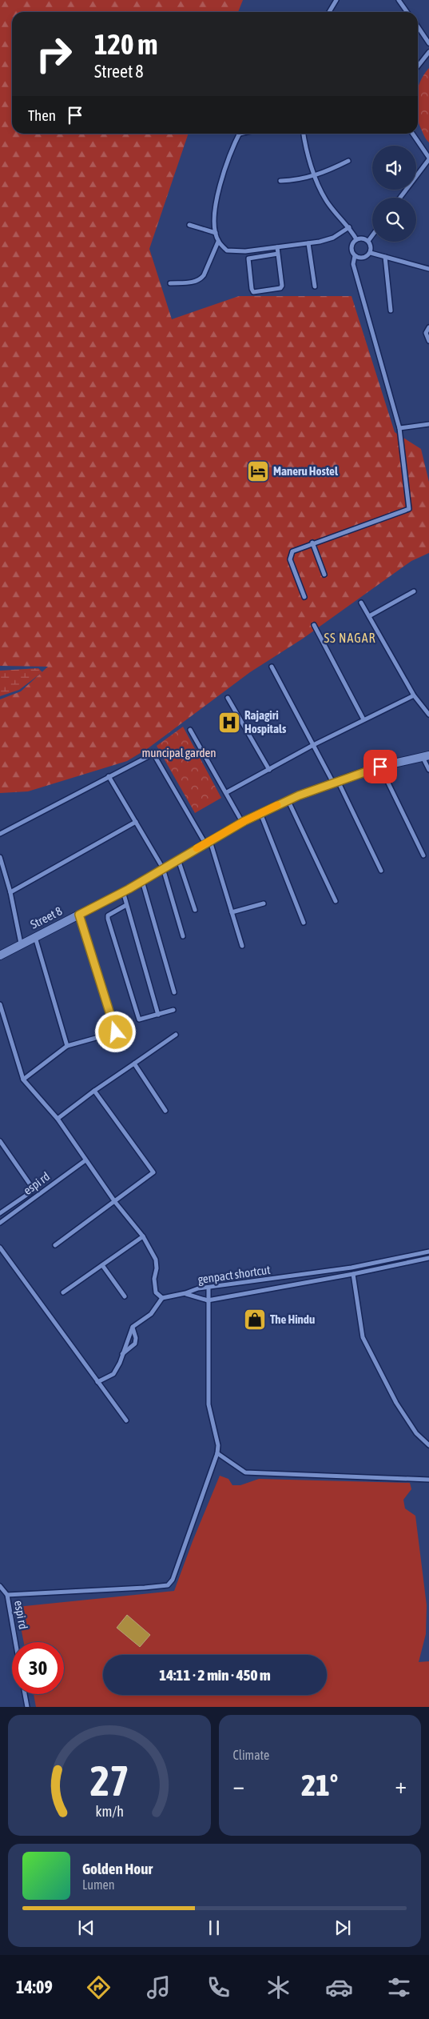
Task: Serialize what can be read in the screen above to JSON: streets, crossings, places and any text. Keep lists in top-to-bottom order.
{
  "streets": {
    "street": ["Street 8", "espi rd", "genpact shortcut"]
  },
  "districts": ["SS NAGAR"],
  "parks": ["muncipal garden"],
  "places": {
    "hotel": ["Maneru Hostel"],
    "hospital": ["Rajagiri Hospitals"],
    "shop": ["The Hindu"]
  },
  "page": {
    "turn": ["120 m", "Street 8"],
    "then": "Then",
    "limit": "30",
    "trip": "14:11 · 2 min · 450 m",
    "tile": "Climate",
    "heat": ["−", "21°", "+"],
    "song": ["Golden Hour", "Lumen"],
    "tabs": "14:09",
    "gauge": ["27", "km/h"]
  }
}
